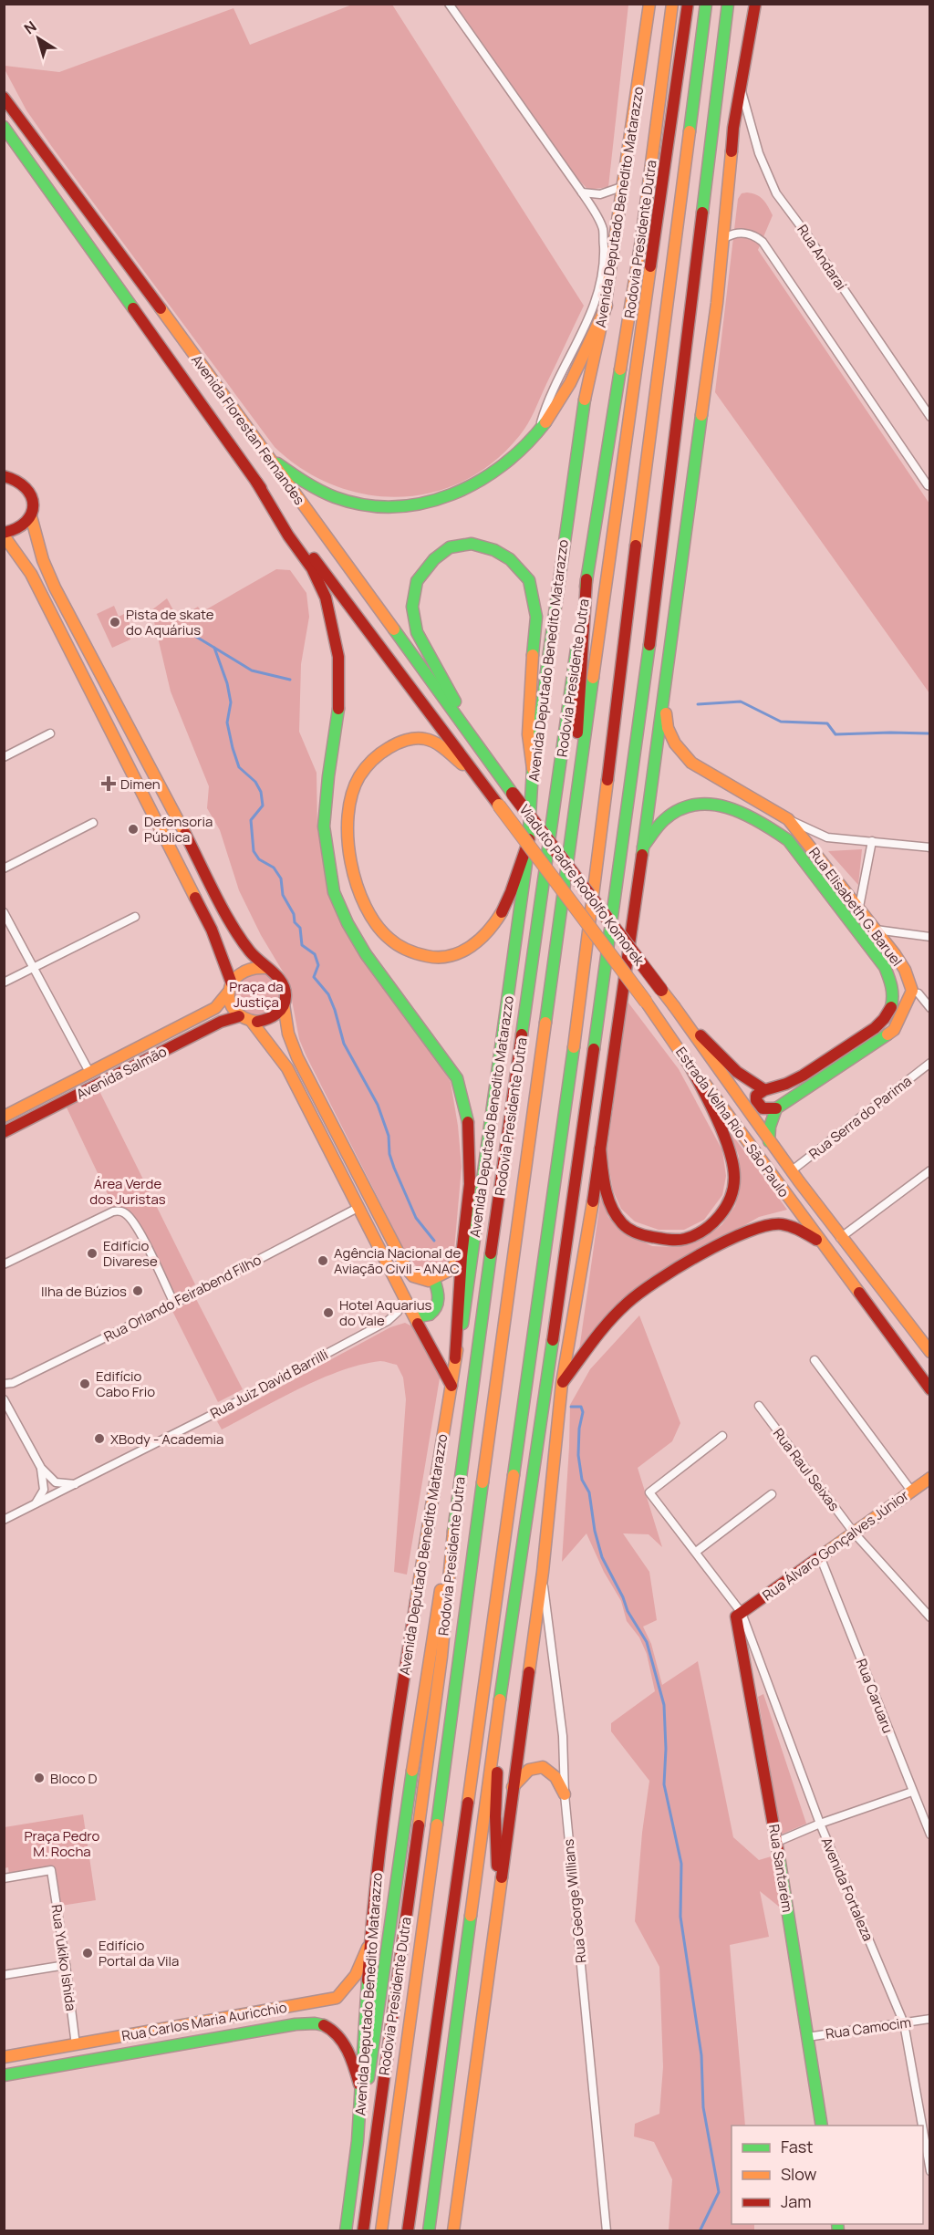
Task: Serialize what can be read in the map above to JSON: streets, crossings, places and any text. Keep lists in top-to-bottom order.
{
  "streets": {
    "main road": [
      "Avenida Deputado Benedito Matarazzo",
      "Rodovia Presidente Dutra",
      "Avenida Florestan Fernandes",
      "Viaduto Padre Rodolfo Komorek",
      "Rua Elisabeth G. Baruel",
      "Avenida Salmão",
      "Estrada Velha Rio - São Paulo",
      "Rua Álvaro Gonçalves Júnior",
      "Rua Santarém",
      "Rua Carlos Maria Auricchio"
    ],
    "street": [
      "Rua Andaraí",
      "Rua Serra do Parima",
      "Rua Orlando Feirabend Filho",
      "Rua Juiz David Barrilli",
      "Rua Raul Seixas",
      "Rua Caruaru",
      "Avenida Fortaleza",
      "Rua George Willians",
      "Rua Yukiko Ishida",
      "Rua Camocim"
    ]
  },
  "crossings": [
    ["Avenida Deputado Benedito Matarazzo", "Rua Carlos Maria Auricchio"],
    ["Avenida Florestan Fernandes", "Viaduto Padre Rodolfo Komorek"],
    ["Viaduto Padre Rodolfo Komorek", "Estrada Velha Rio - São Paulo"],
    ["Rua Serra do Parima", "Estrada Velha Rio - São Paulo"],
    ["Rua Raul Seixas", "Rua Álvaro Gonçalves Júnior"],
    ["Rua Álvaro Gonçalves Júnior", "Rua Caruaru"],
    ["Rua Álvaro Gonçalves Júnior", "Rua Santarém"],
    ["Rua Álvaro Gonçalves Júnior", "Avenida Fortaleza"],
    ["Rua Santarém", "Avenida Fortaleza"],
    ["Rua Santarém", "Rua Camocim"],
    ["Avenida Fortaleza", "Rua Camocim"],
    ["Rua Yukiko Ishida", "Rua Carlos Maria Auricchio"]
  ],
  "parks": ["Praça da Justiça", "Área Verde dos Juristas", "Praça Pedro M. Rocha"],
  "places": {
    "other": [
      "Pista de skate do Aquárius",
      "Defensoria Pública",
      "Edifício Divarese",
      "Agência Nacional de Aviação Civil - ANAC",
      "Ilha de Búzios",
      "Hotel Aquarius do Vale",
      "Edifício Cabo Frio",
      "XBody - Academia",
      "Bloco D",
      "Edifício Portal da Vila"
    ],
    "health": ["Dimen"]
  },
  "legend": ["Fast", "Slow", "Jam"],
  "north": "top left"
}
